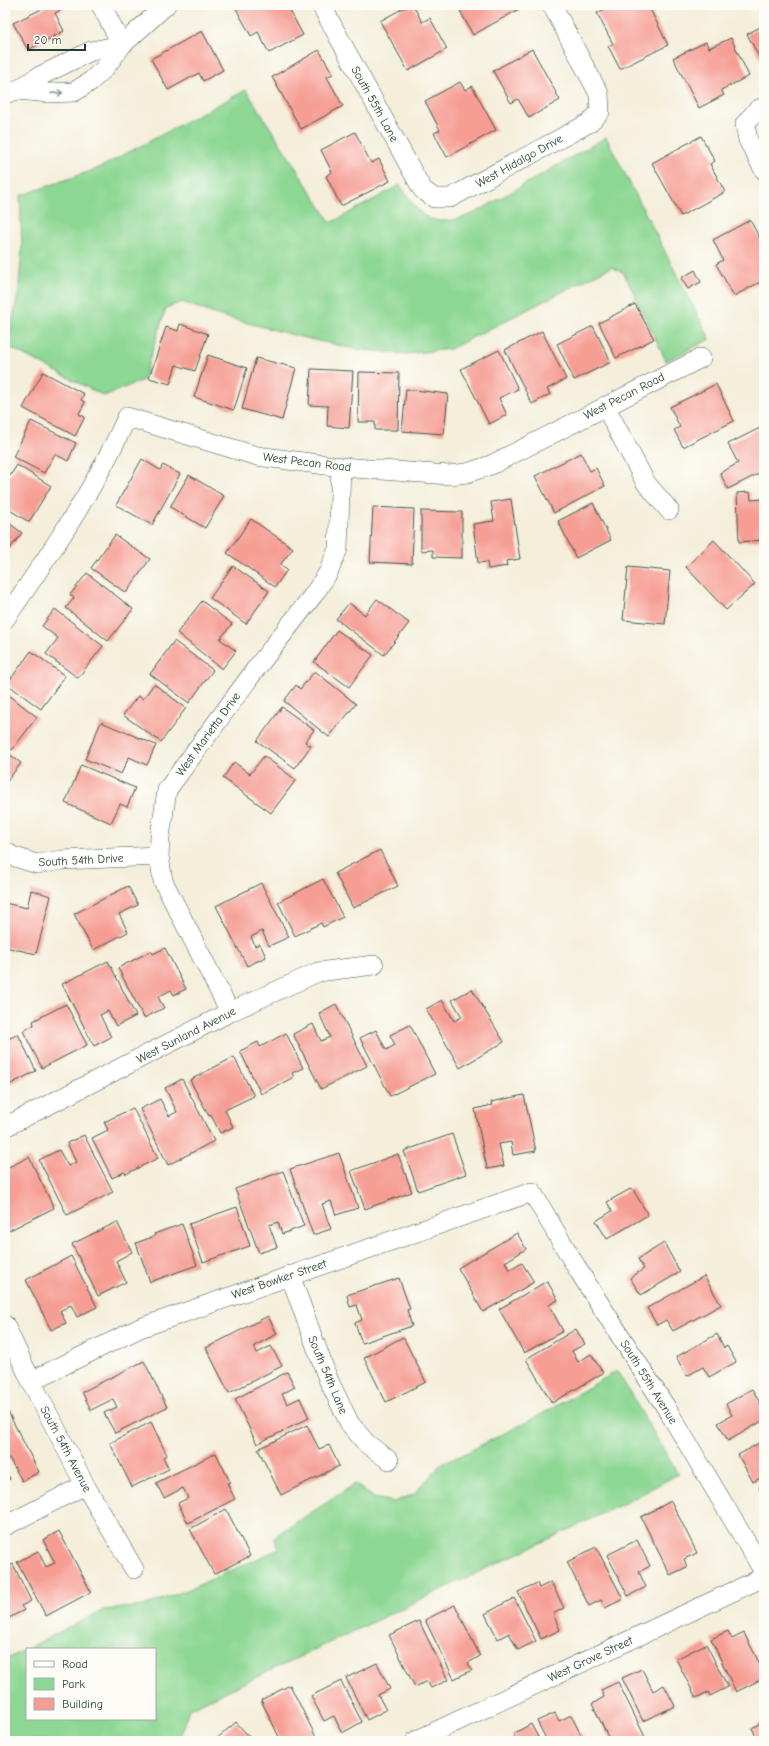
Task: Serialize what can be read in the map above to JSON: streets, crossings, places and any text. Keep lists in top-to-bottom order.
{
  "streets": {
    "street": [
      "South 55th Lane",
      "West Hidalgo Drive",
      "West Pecan Road",
      "West Marietta Drive",
      "South 54th Drive",
      "West Sunland Avenue",
      "West Bowker Street",
      "South 54th Lane",
      "South 55th Avenue",
      "South 54th Avenue",
      "West Grove Street"
    ]
  },
  "crossings": [
    ["South 55th Lane", "West Hidalgo Drive"],
    ["West Pecan Road", "West Marietta Drive"],
    ["West Marietta Drive", "South 54th Drive"],
    ["West Marietta Drive", "West Sunland Avenue"],
    ["West Bowker Street", "South 54th Lane"],
    ["West Bowker Street", "South 55th Avenue"],
    ["West Bowker Street", "South 54th Avenue"]
  ],
  "legend": ["Road", "Park", "Building"],
  "scale_bar": "20 m"
}
